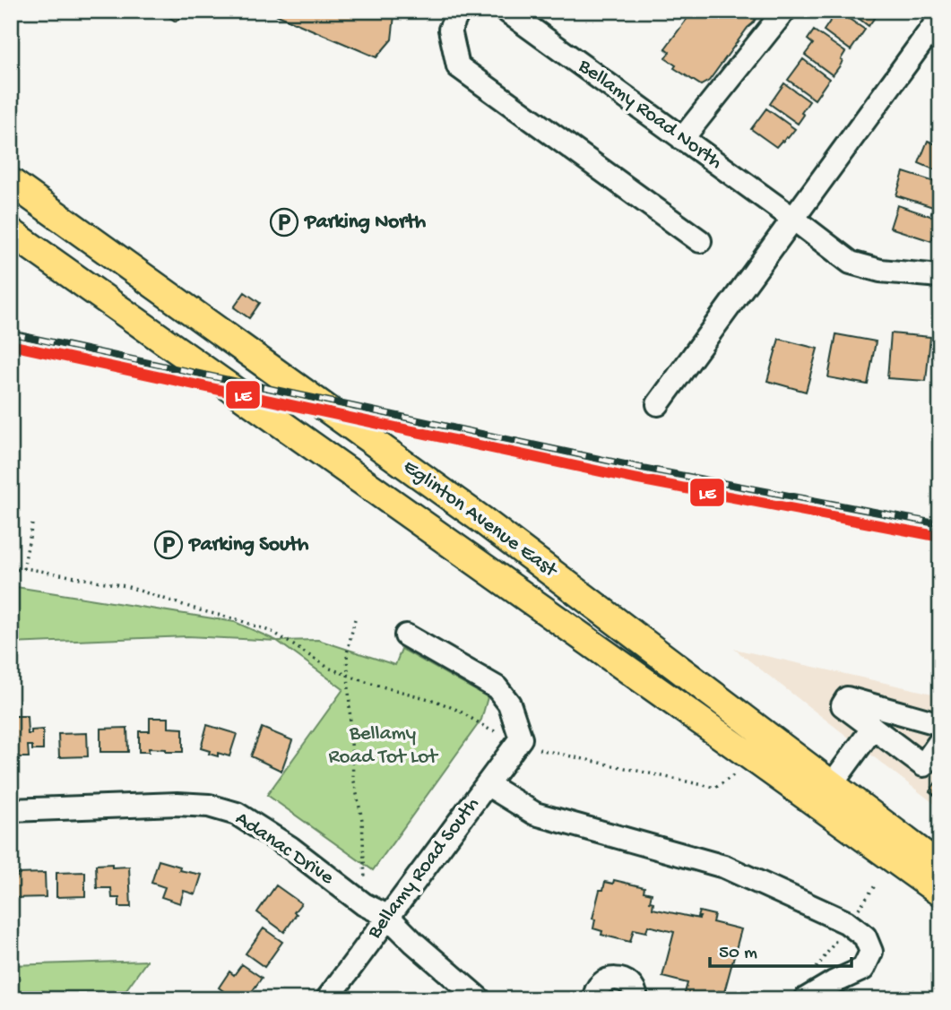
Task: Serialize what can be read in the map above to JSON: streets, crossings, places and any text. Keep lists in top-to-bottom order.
{
  "streets": {
    "main road": ["Eglinton Avenue East"],
    "street": ["Bellamy Road North", "Adanac Drive", "Bellamy Road South"]
  },
  "crossings": [
    ["Adanac Drive", "Bellamy Road South"]
  ],
  "parks": ["Bellamy Road Tot Lot"],
  "places": {
    "parking": ["Parking North", "Parking South"]
  },
  "lines": ["transit line LE"],
  "scale_bar": "50 m"
}
